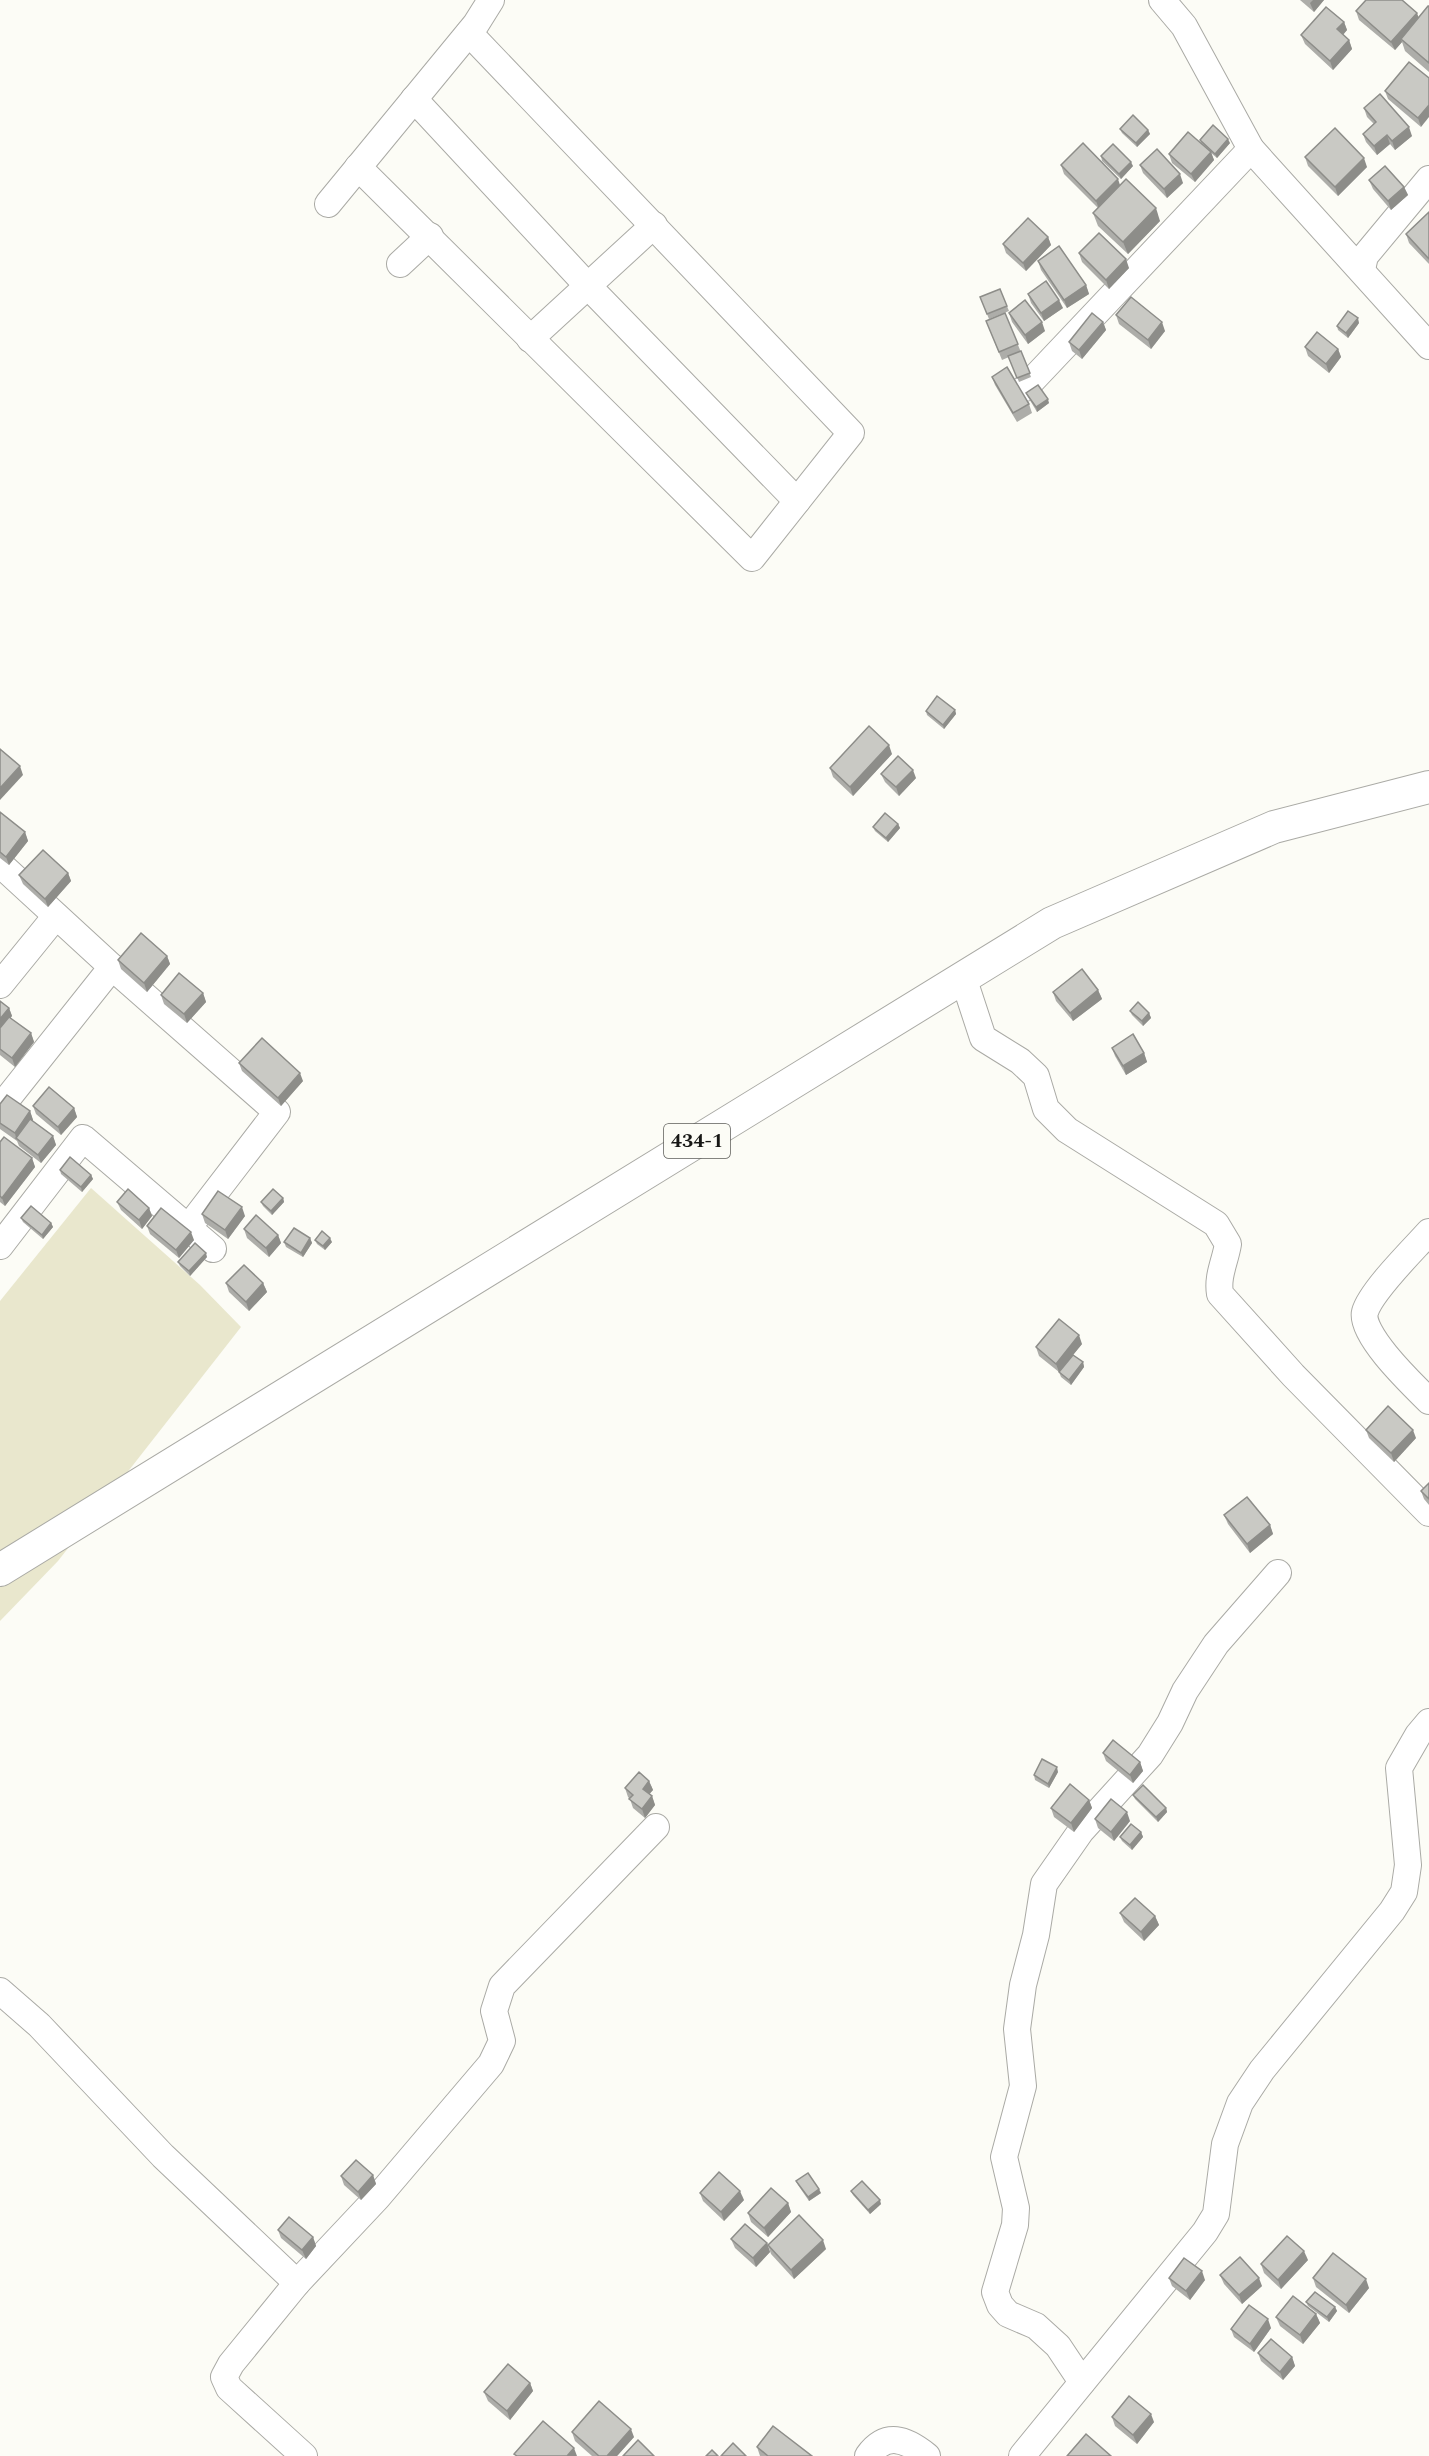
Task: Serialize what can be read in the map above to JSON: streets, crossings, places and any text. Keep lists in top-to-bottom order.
{
  "streets": {
    "main road": ["434-1"]
  }
}
